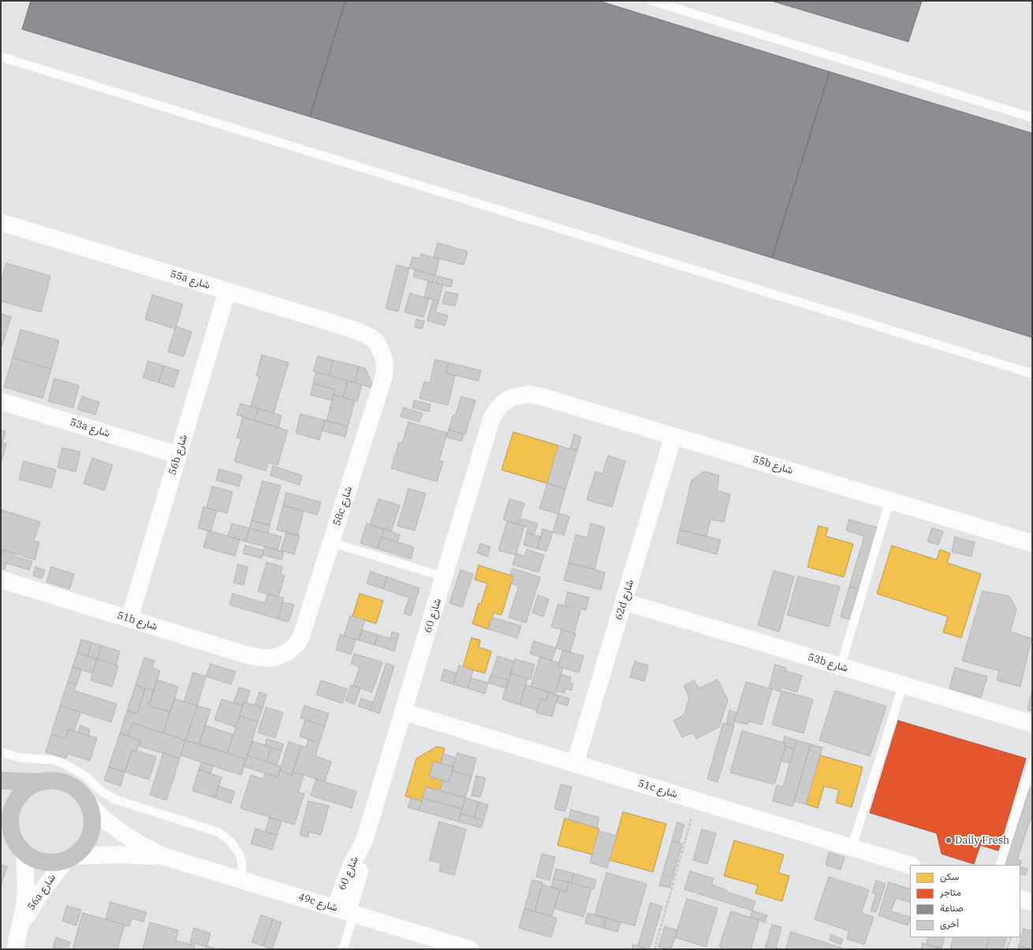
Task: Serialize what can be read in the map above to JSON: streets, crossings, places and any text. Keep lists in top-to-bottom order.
{
  "streets": {
    "street": [
      "55a شارع",
      "53a شارع",
      "56b شارع",
      "55b شارع",
      "58c شارع",
      "62d شارع",
      "شارع 60",
      "51b شارع",
      "53b شارع",
      "51c شارع",
      "56a شارع",
      "49c شارع"
    ]
  },
  "crossings": [
    ["55a شارع", "56b شارع"],
    ["55a شارع", "58c شارع"],
    ["53a شارع", "56b شارع"],
    ["56b شارع", "51b شارع"],
    ["55b شارع", "62d شارع"],
    ["55b شارع", "شارع 60"],
    ["58c شارع", "51b شارع"],
    ["62d شارع", "53b شارع"],
    ["62d شارع", "51c شارع"],
    ["شارع 60", "51c شارع"],
    ["شارع 60", "49c شارع"],
    ["56a شارع", "49c شارع"]
  ],
  "places": ["Daily Fresh"],
  "legend": [
    "سكن",
    "متاجر",
    "صناعة",
    "أخرى"
  ]
}
